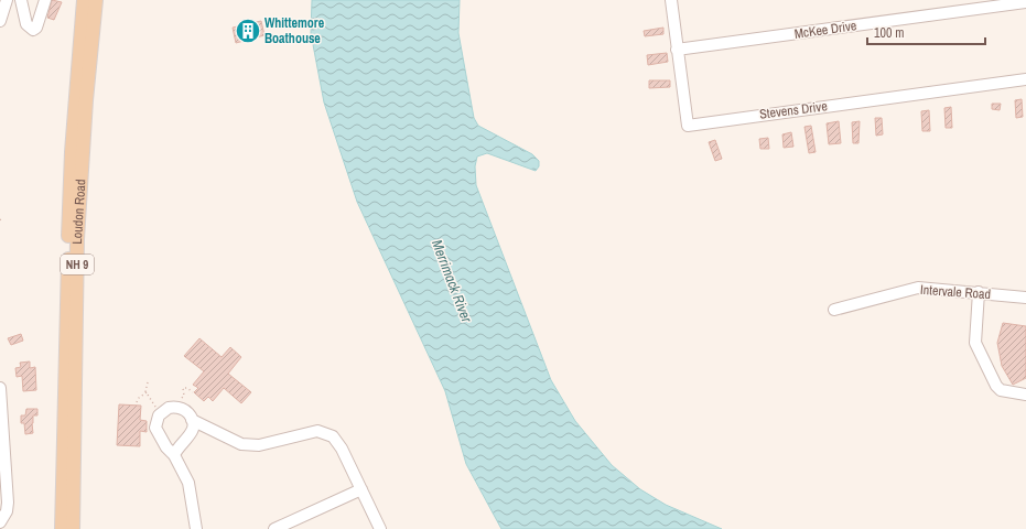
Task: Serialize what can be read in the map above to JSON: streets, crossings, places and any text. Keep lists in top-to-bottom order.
{
  "streets": {
    "main road": ["Loudon Road", "NH 9"],
    "street": ["McKee Drive", "Stevens Drive", "Intervale Road"]
  },
  "crossings": [
    ["McKee Drive", "Stevens Drive"]
  ],
  "water": ["Merrimack River"],
  "places": {
    "building": ["Whittemore Boathouse"]
  },
  "scale_bar": "100 m"
}
